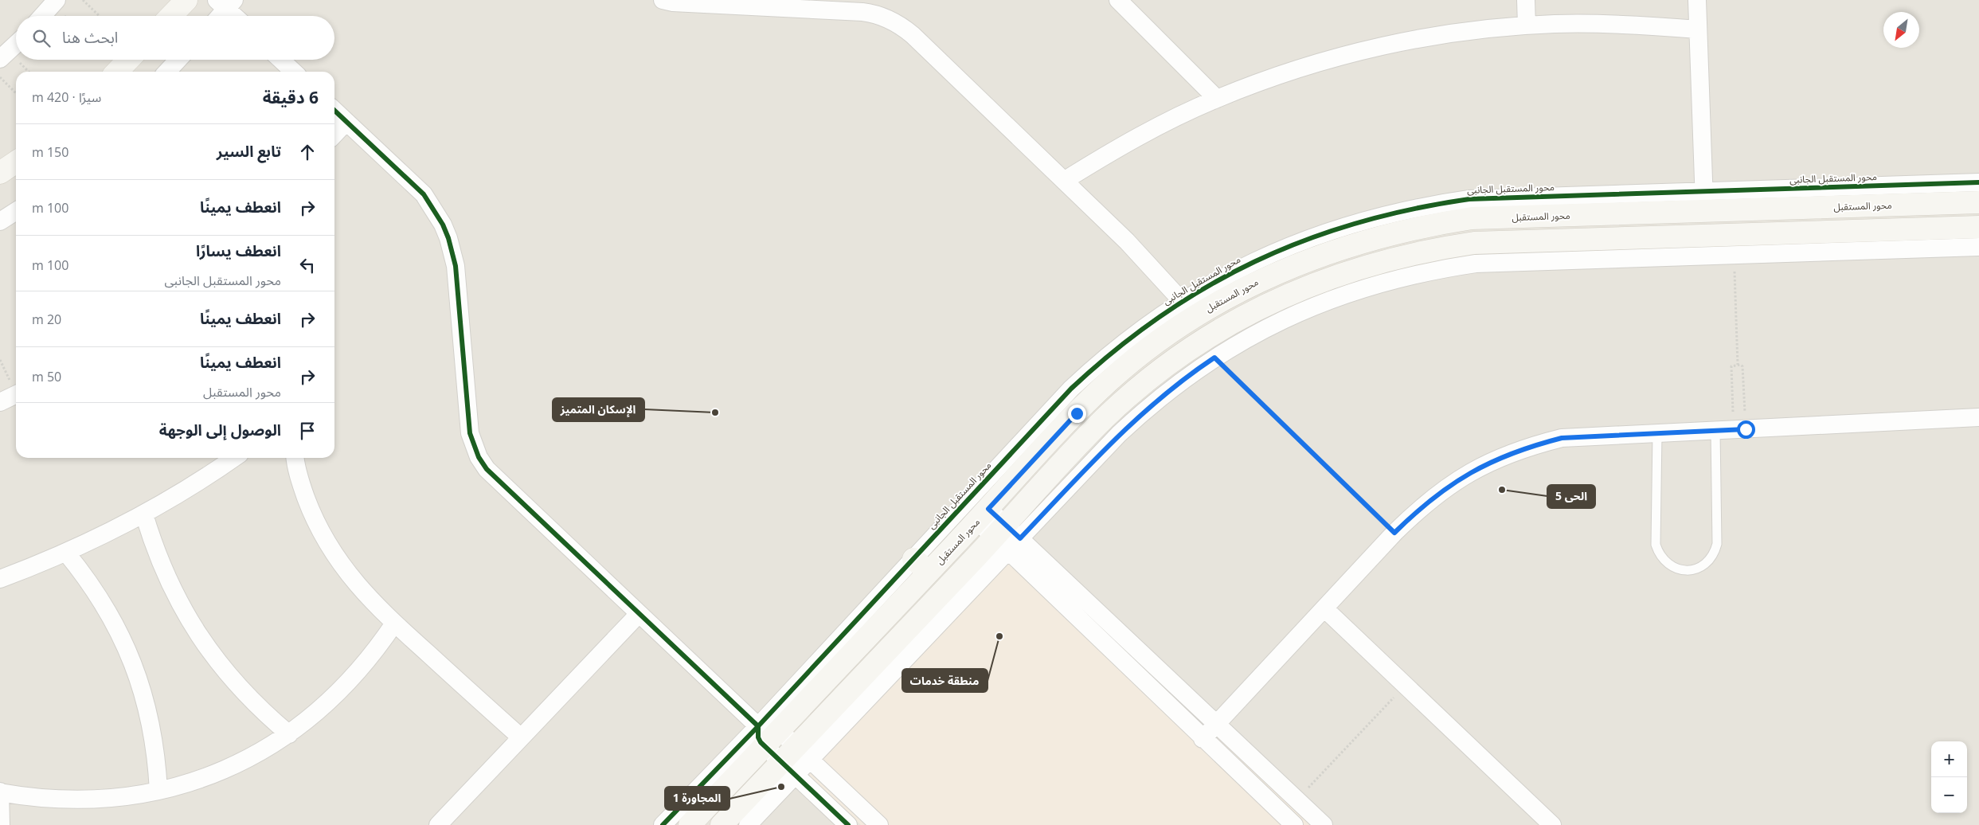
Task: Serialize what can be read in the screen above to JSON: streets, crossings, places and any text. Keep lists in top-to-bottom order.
{
  "streets": {
    "street": ["محور المستقبل الجانبى", "محور المستقبل"]
  },
  "crossings": [
    ["محور المستقبل الجانبى", "محور المستقبل"]
  ],
  "places": [
    "الإسكان المتميز",
    "الحى 5",
    "منطقة خدمات",
    "المجاورة 1"
  ],
  "north": "bottom left",
  "page": {
    "search": "ابحث هنا",
    "heading": ["6 دقيقة", "سيرًا · 420 m"],
    "list": [
      ["تابع السير", "150 m"],
      ["انعطف يمينًا", "100 m"],
      ["انعطف يسارًا", "محور المستقبل الجانبى", "100 m"],
      ["انعطف يمينًا", "20 m"],
      ["انعطف يمينًا", "محور المستقبل", "50 m"],
      "الوصول إلى الوجهة"
    ],
    "map_buttons": ["+", "−"]
  }
}
